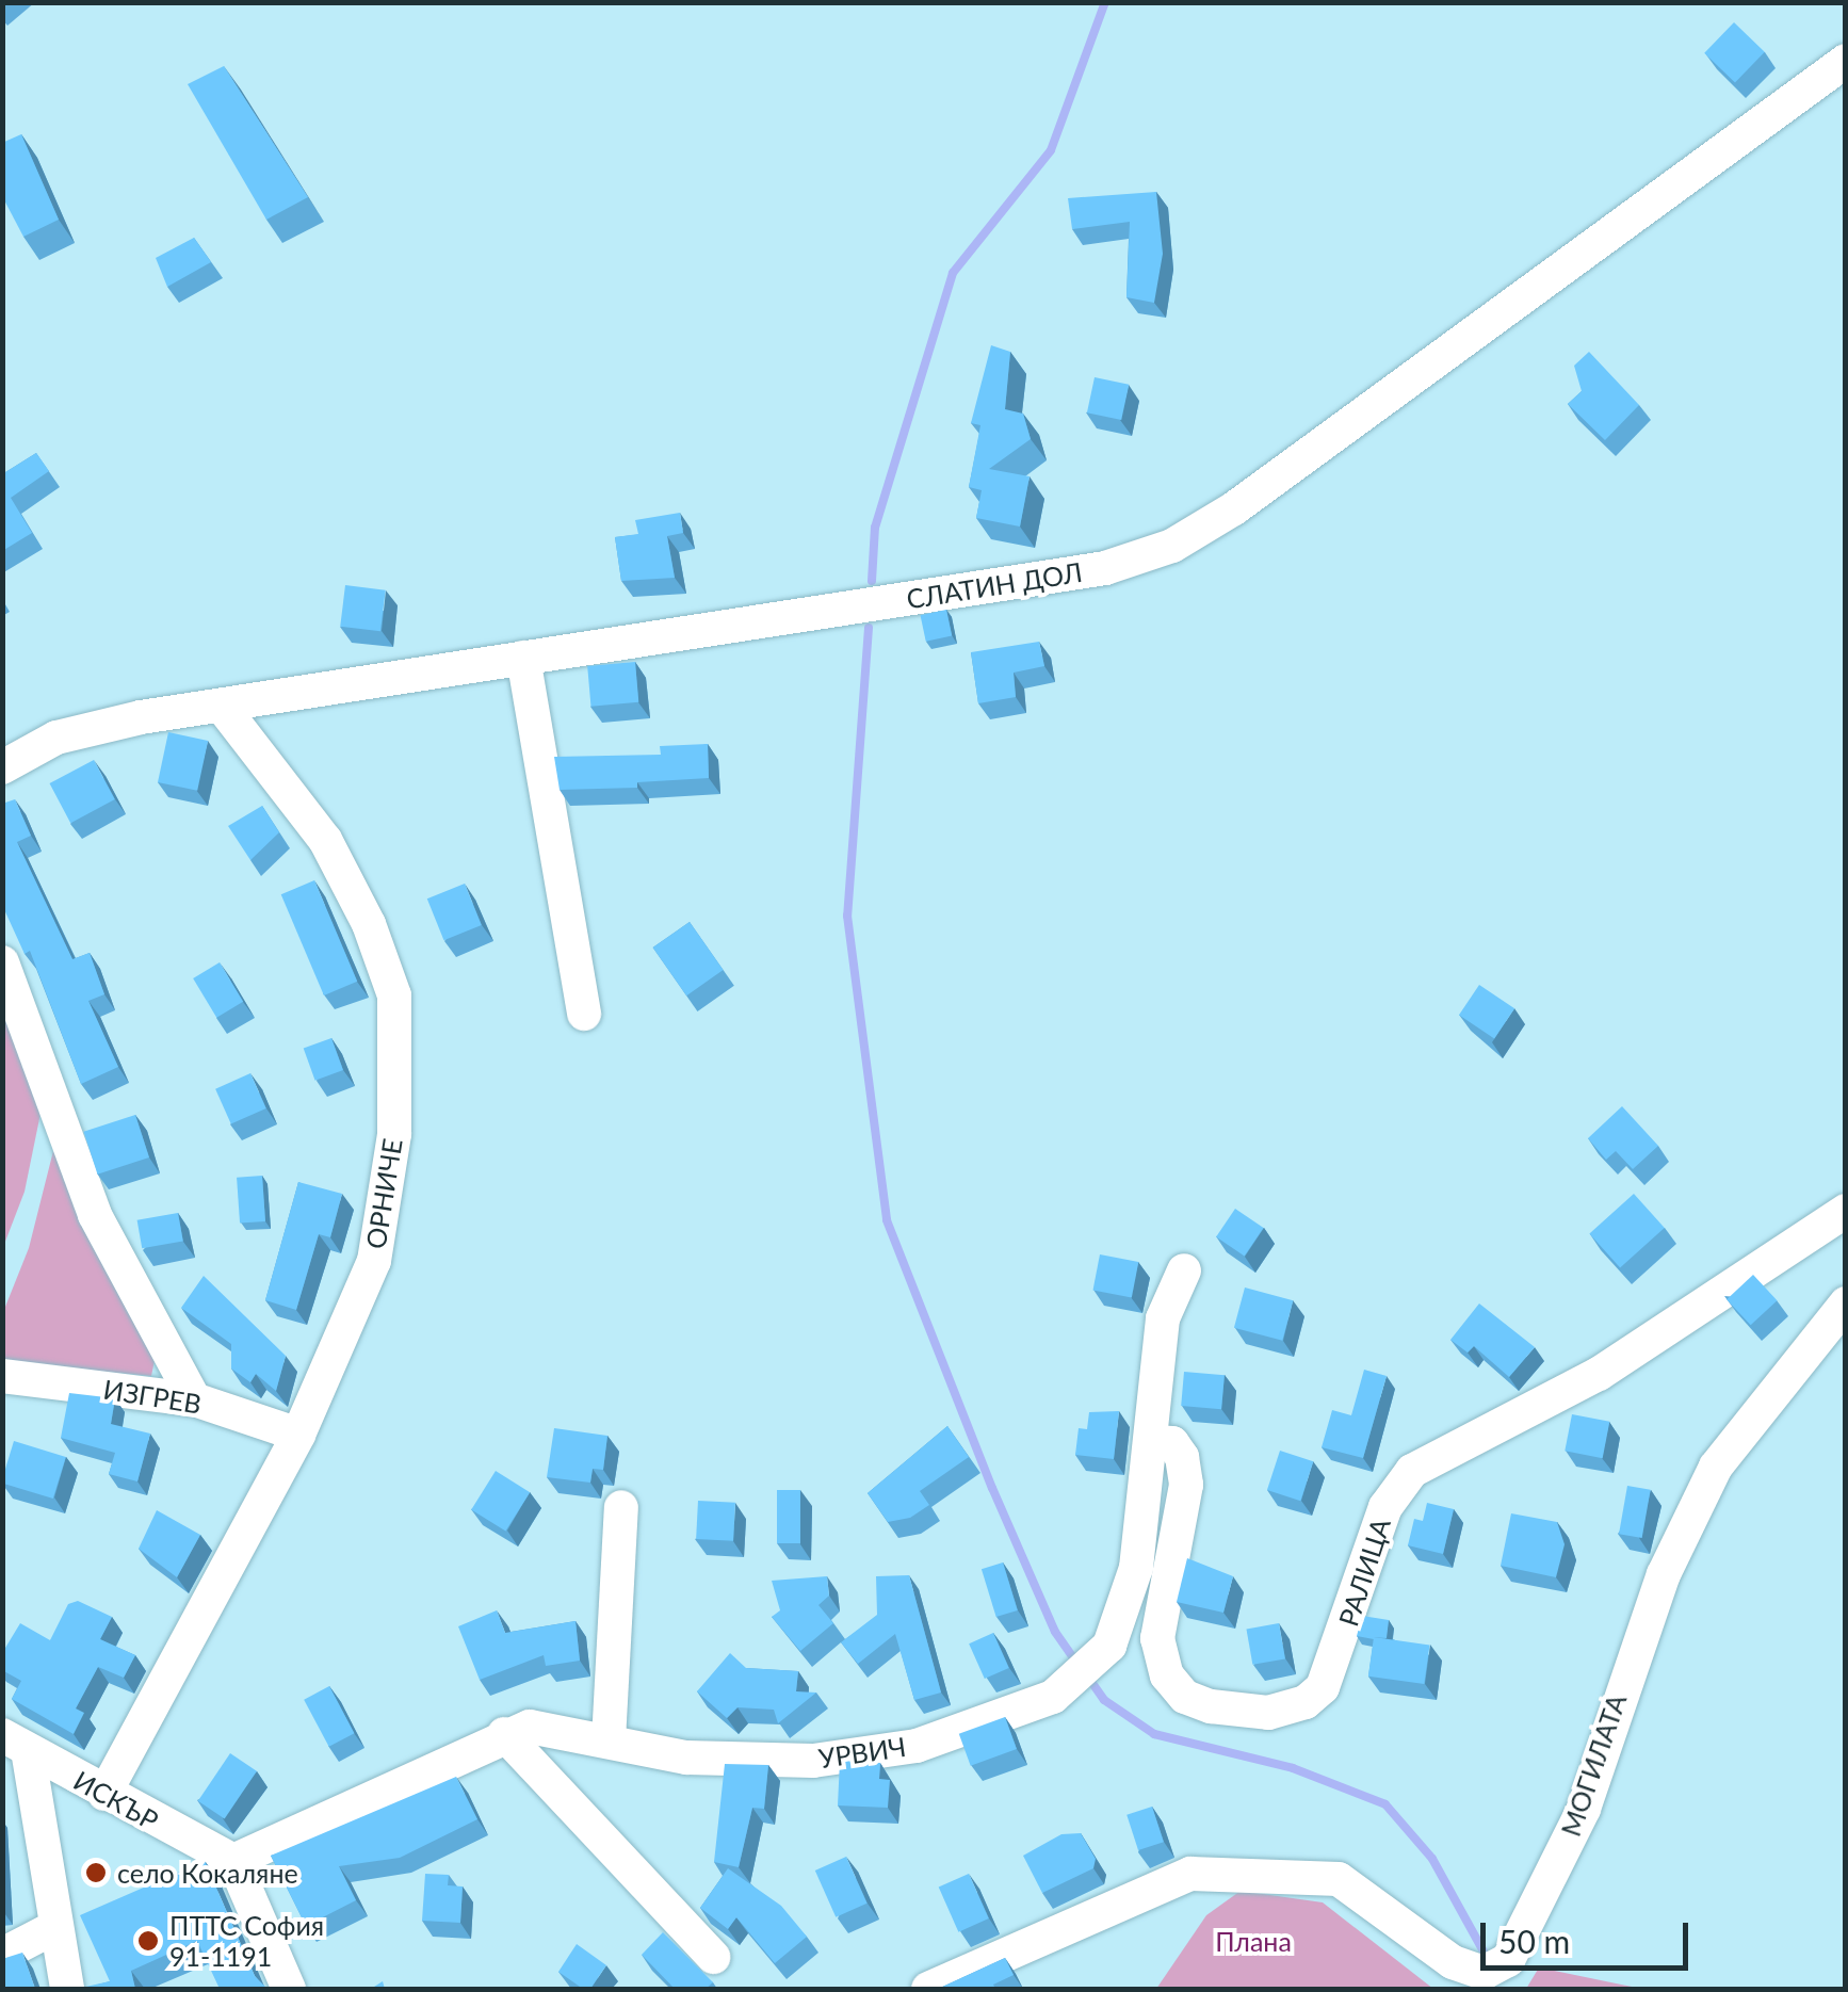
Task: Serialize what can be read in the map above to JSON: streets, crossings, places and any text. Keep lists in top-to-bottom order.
{
  "streets": {
    "street": [
      "СЛАТИН ДОЛ",
      "ОРНИЧЕ",
      "ИЗГРЕВ",
      "РАЛИЦА",
      "УРВИЧ",
      "МОГИЛАТА",
      "ИСКЪР"
    ]
  },
  "crossings": [
    ["СЛАТИН ДОЛ", "ОРНИЧЕ"],
    ["ОРНИЧЕ", "ИЗГРЕВ"],
    ["ОРНИЧЕ", "ИСКЪР"],
    ["РАЛИЦА", "УРВИЧ"],
    ["УРВИЧ", "ИСКЪР"]
  ],
  "parks": ["Плана"],
  "places": ["село Кокаляне", "ПТТС София 91-1191"],
  "scale_bar": "50 m"
}
